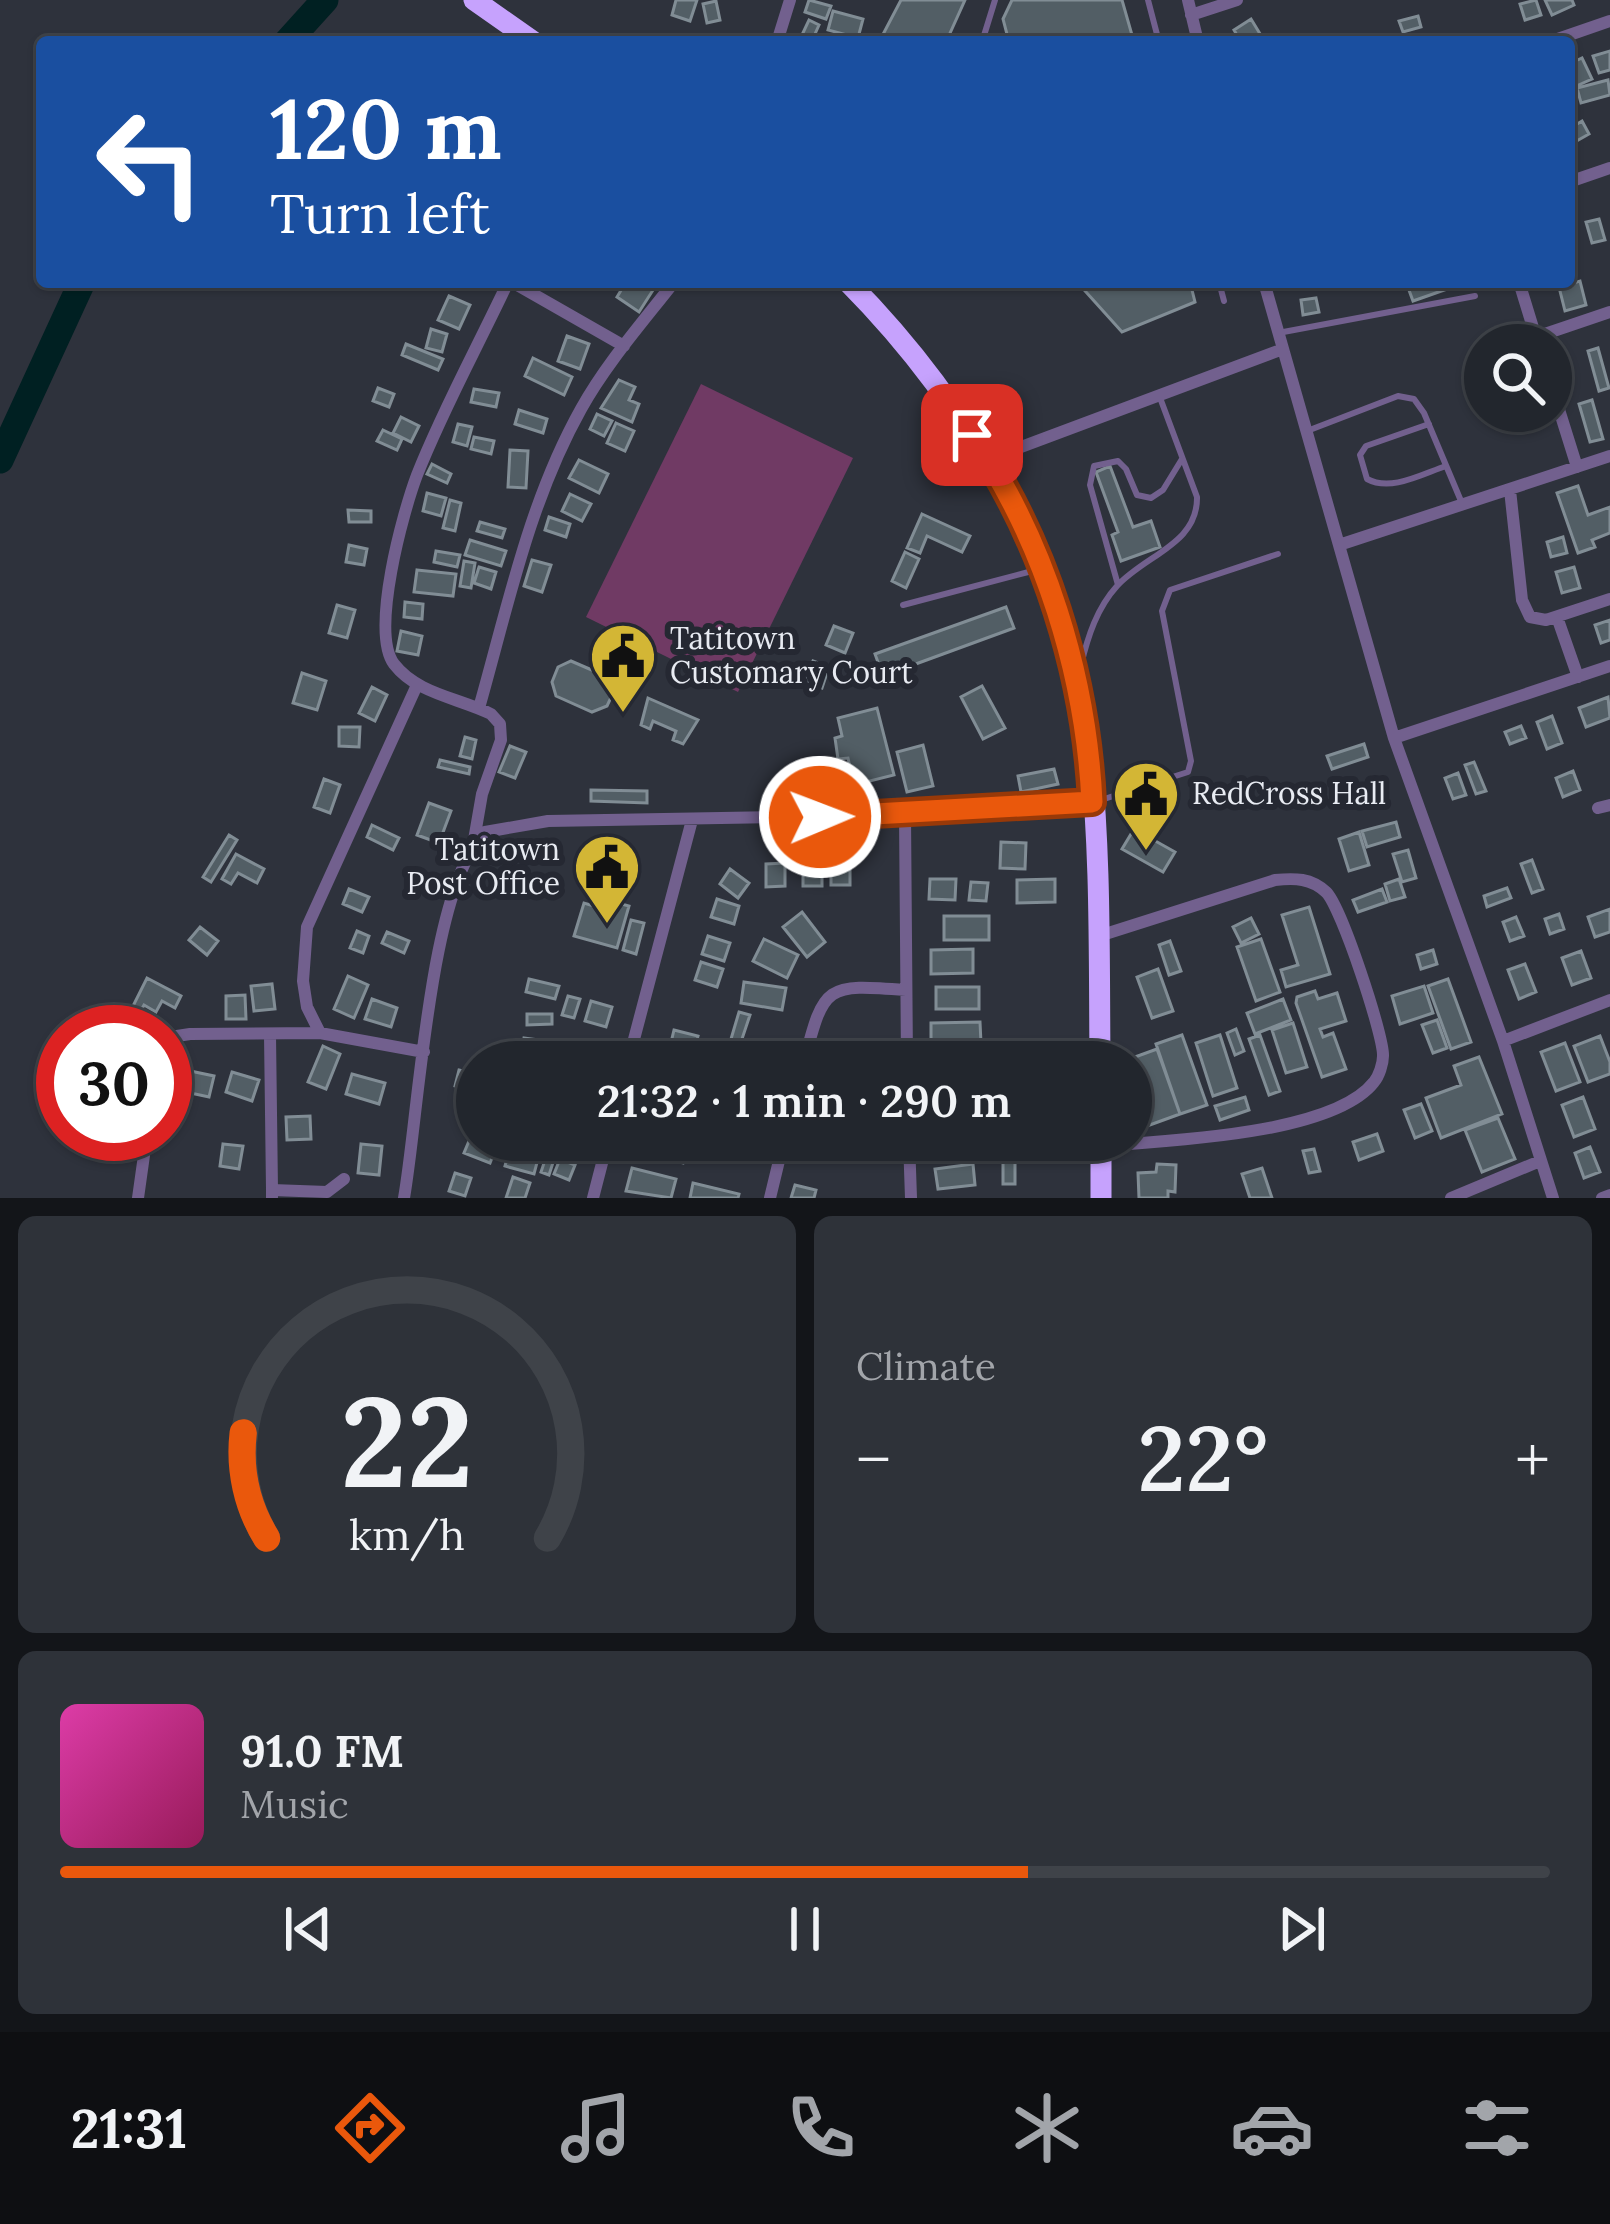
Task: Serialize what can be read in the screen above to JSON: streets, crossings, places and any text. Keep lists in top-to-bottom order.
{
  "places": {
    "public building": ["Tatitown Customary Court", "RedCross Hall", "Tatitown Post Office"]
  },
  "page": {
    "turn": ["120 m", "Turn left"],
    "limit": "30",
    "trip": "21:32 · 1 min · 290 m",
    "tile": "Climate",
    "heat": ["−", "22°", "+"],
    "song": ["91.0 FM", "Music"],
    "tabs": "21:31",
    "gauge": ["22", "km/h"]
  }
}
